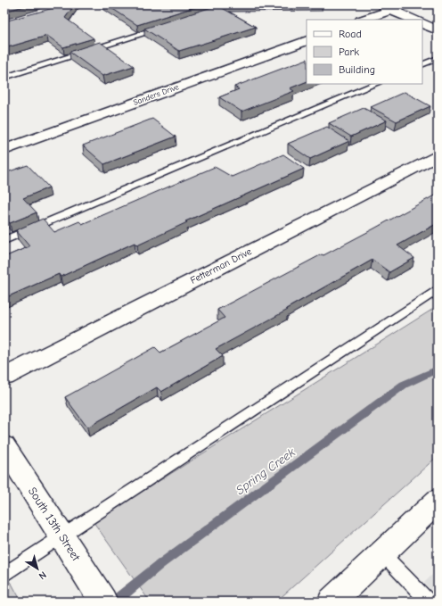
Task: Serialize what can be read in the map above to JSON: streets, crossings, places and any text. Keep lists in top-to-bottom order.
{
  "streets": {
    "street": ["Sanders Drive", "Fetterman Drive", "South 13th Street"]
  },
  "water": ["Spring Creek"],
  "legend": ["Road", "Park", "Building"],
  "north": "bottom right"
}
